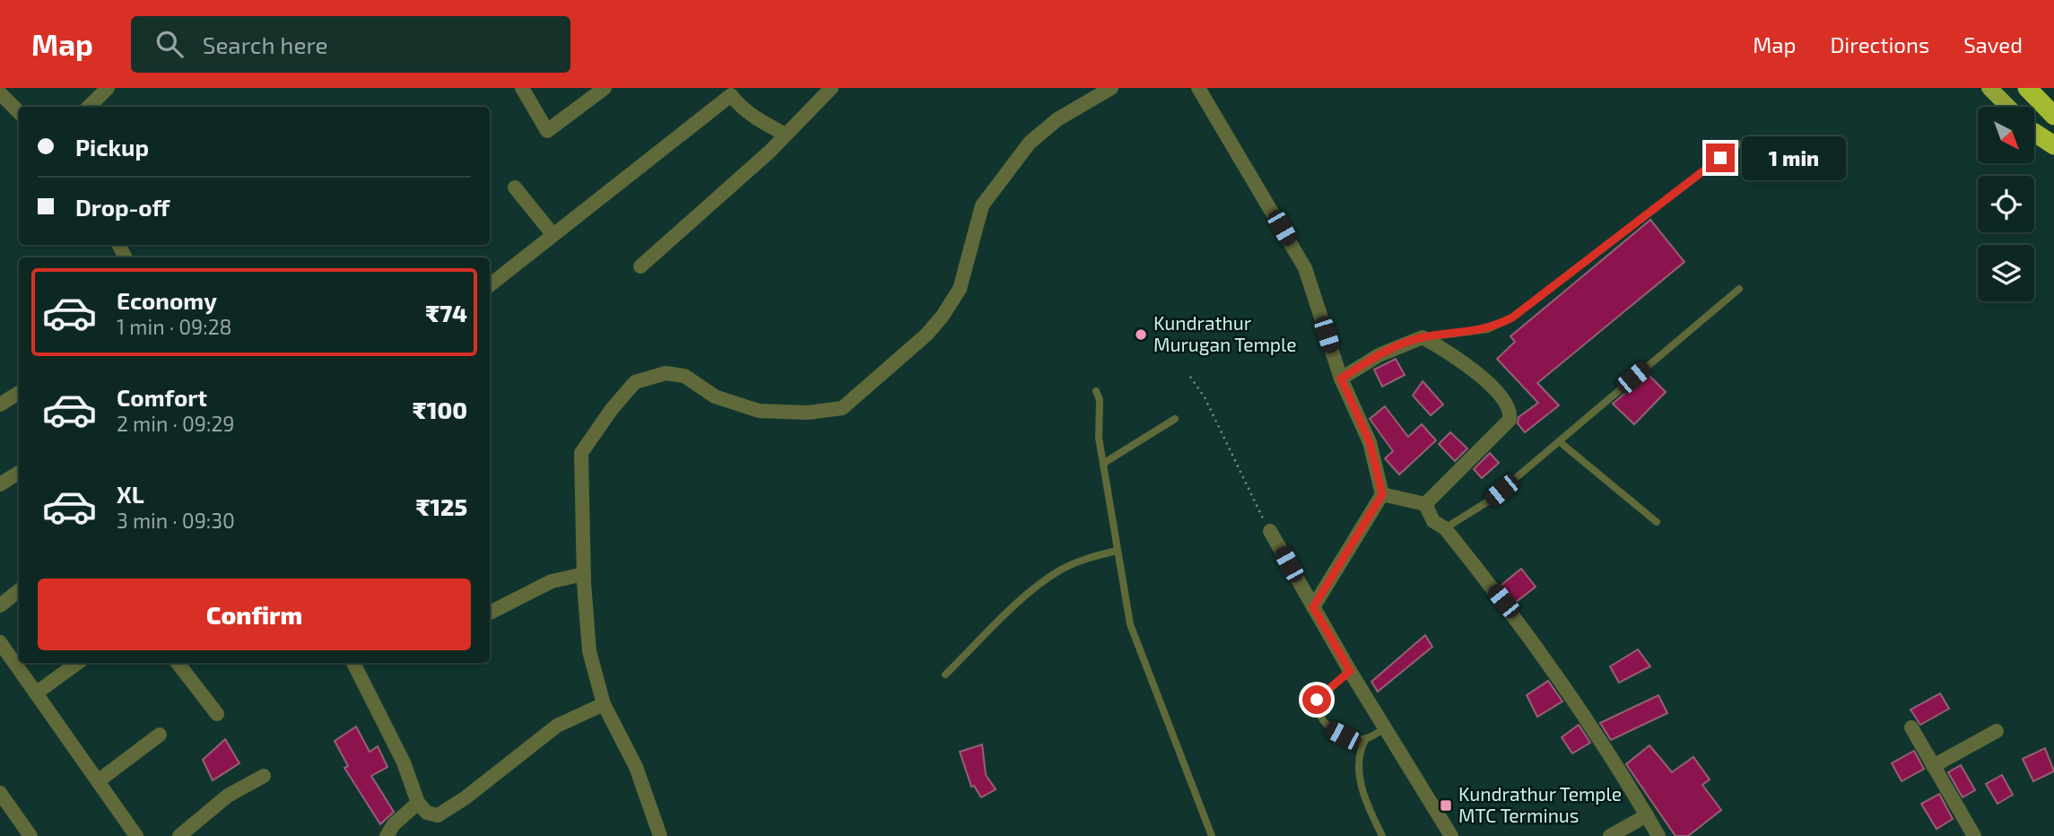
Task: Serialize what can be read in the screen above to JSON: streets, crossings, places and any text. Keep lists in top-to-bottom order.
{
  "places": {
    "other": ["Kundrathur Murugan Temple"],
    "transit": ["Kundrathur Temple MTC Terminus"]
  },
  "north": "bottom right",
  "page": {
    "header": "Map",
    "search": "Search here",
    "nav": ["Map", "Directions", "Saved"],
    "banner": ["Pickup", "Drop-off"],
    "bubble": "1 min",
    "list": [
      {
        "name": "Economy",
        "note": "1 min · 09:28",
        "value": "₹74"
      },
      {
        "name": "Comfort",
        "note": "2 min · 09:29",
        "value": "₹100"
      },
      {
        "name": "XL",
        "note": "3 min · 09:30",
        "value": "₹125"
      }
    ],
    "buttons": "Confirm"
  }
}
